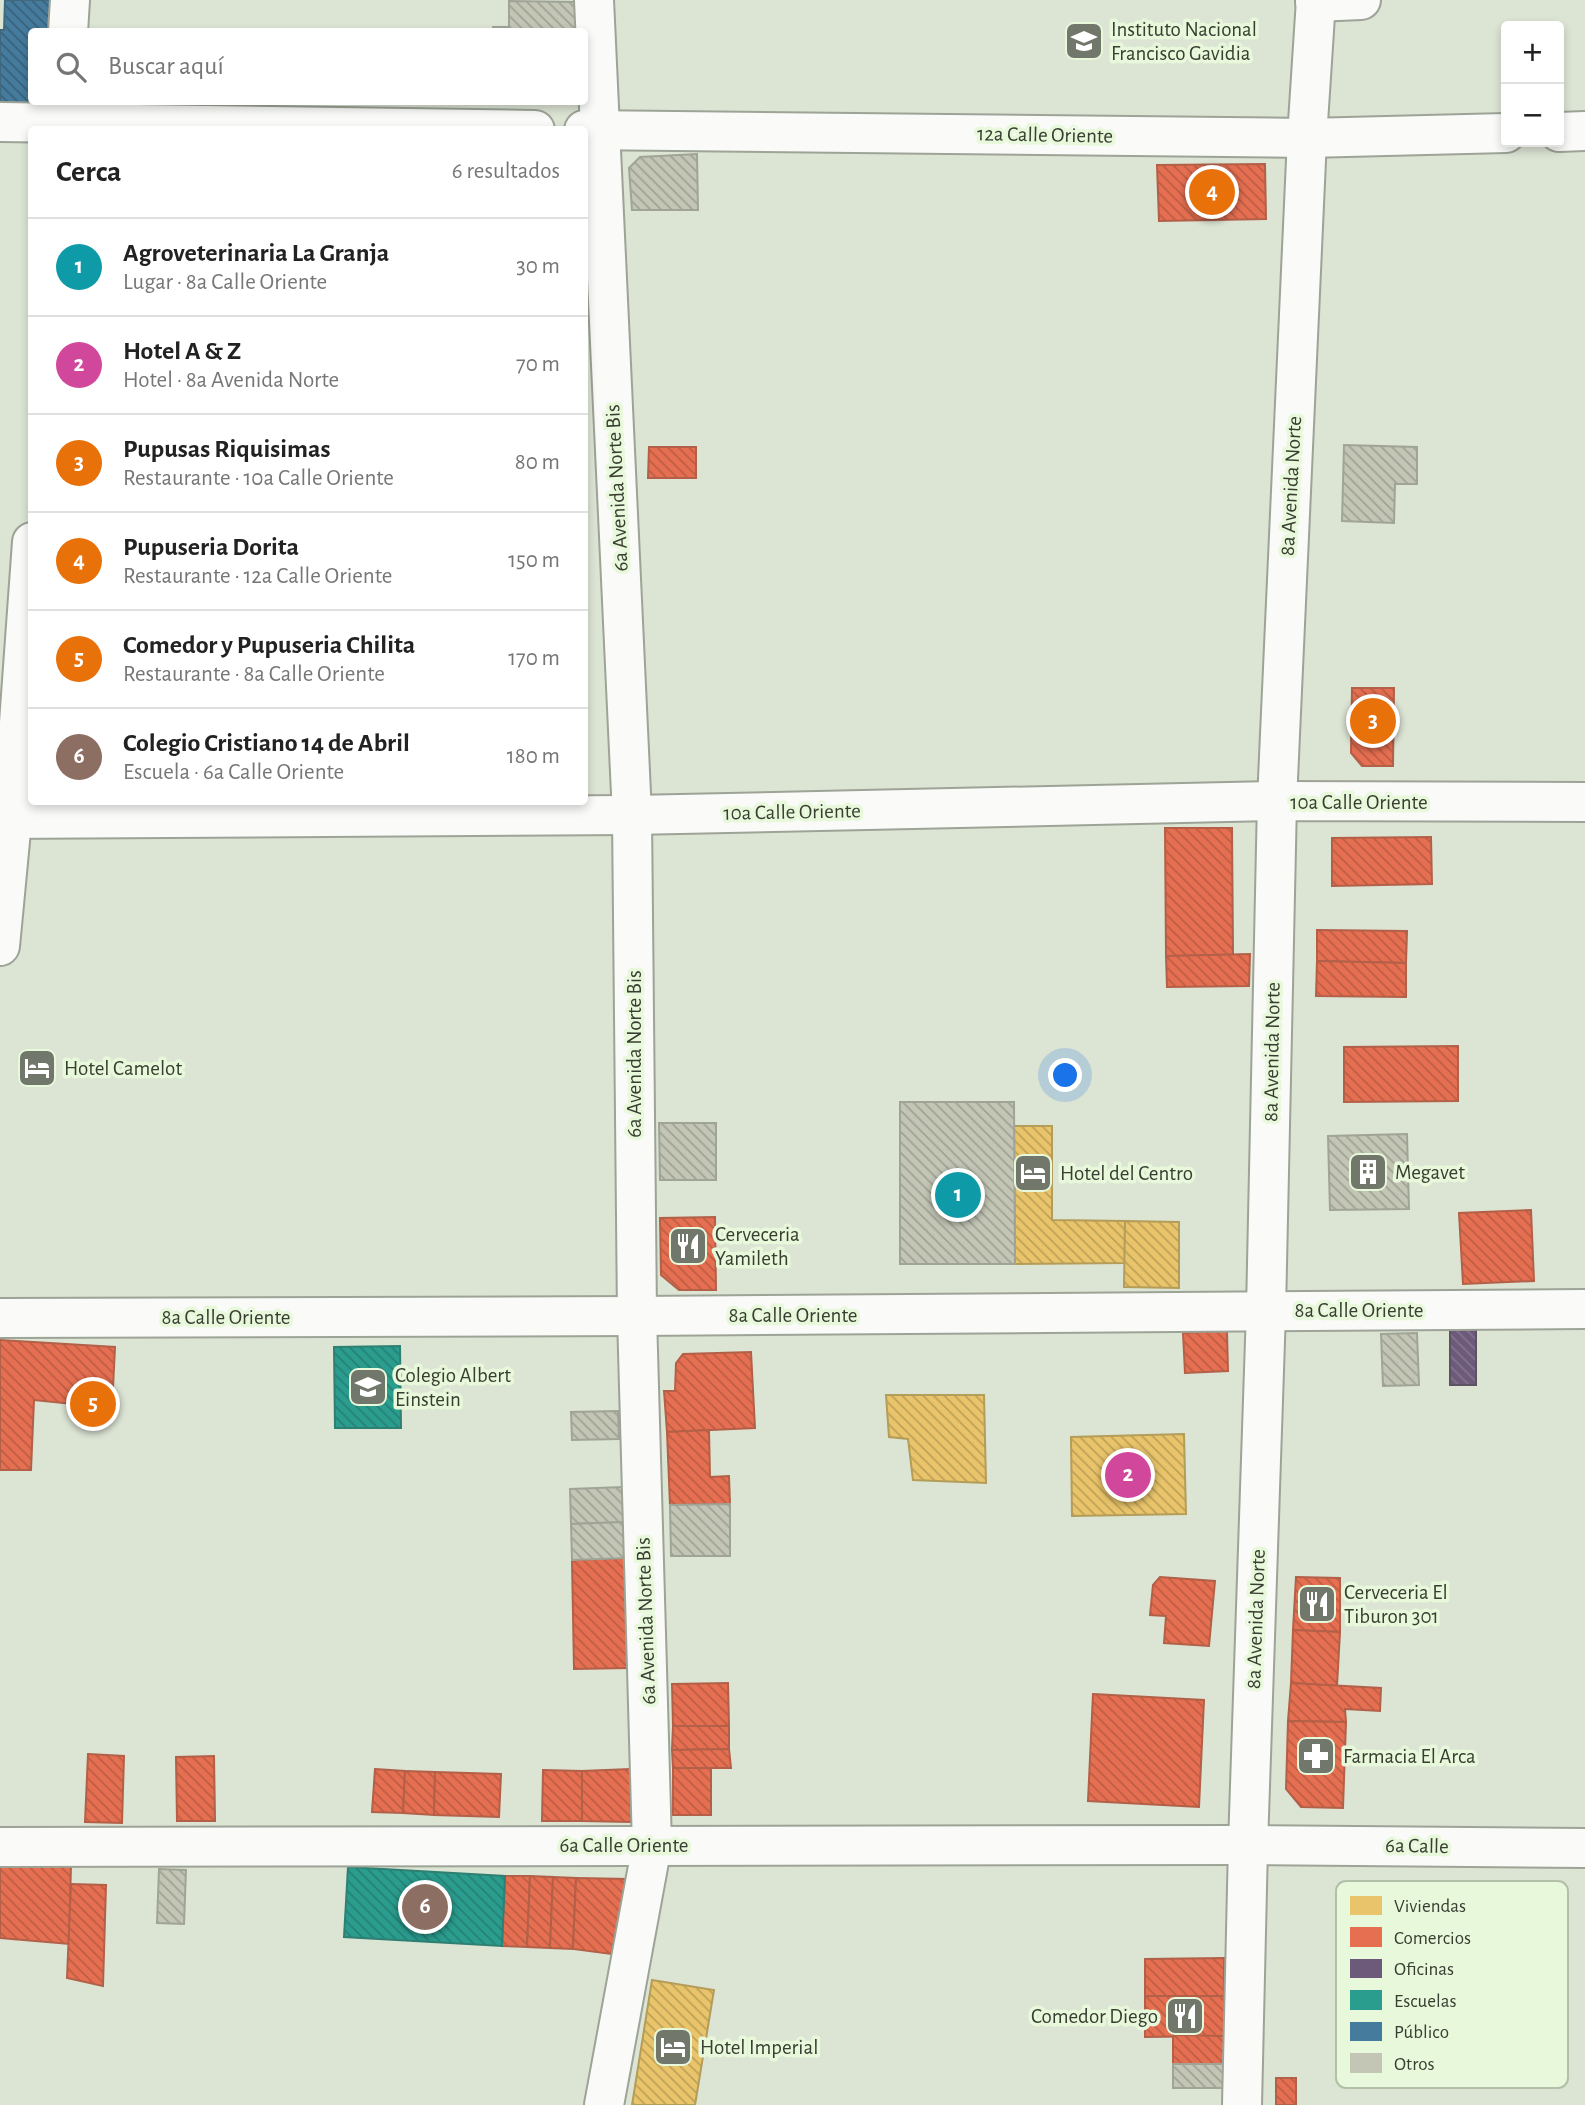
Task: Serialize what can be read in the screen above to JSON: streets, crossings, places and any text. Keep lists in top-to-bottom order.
{
  "streets": {
    "street": [
      "12a Calle Oriente",
      "8a Avenida Norte",
      "6a Avenida Norte Bis",
      "10a Calle Oriente",
      "8a Calle Oriente",
      "6a Calle Oriente",
      "6a Calle"
    ]
  },
  "crossings": [
    ["12a Calle Oriente", "8a Avenida Norte"],
    ["12a Calle Oriente", "6a Avenida Norte Bis"],
    ["8a Avenida Norte", "10a Calle Oriente"],
    ["8a Avenida Norte", "8a Calle Oriente"],
    ["8a Avenida Norte", "6a Calle Oriente"],
    ["8a Avenida Norte", "6a Calle"],
    ["6a Avenida Norte Bis", "10a Calle Oriente"],
    ["6a Avenida Norte Bis", "8a Calle Oriente"],
    ["6a Avenida Norte Bis", "6a Calle Oriente"],
    ["6a Calle Oriente", "6a Calle"]
  ],
  "places": {
    "school or university": ["Instituto Nacional Francisco Gavidia", "Colegio Albert Einstein"],
    "hotel": ["Hotel Camelot", "Hotel del Centro", "Hotel Imperial"],
    "building": ["Megavet"],
    "restaurant": ["Cerveceria Yamileth", "Cerveceria El Tiburon 301", "Comedor Diego"],
    "pharmacy": ["Farmacia El Arca"]
  },
  "legend": [
    "Viviendas",
    "Comercios",
    "Oficinas",
    "Escuelas",
    "Público",
    "Otros"
  ],
  "page": {
    "map_buttons": ["+", "−"],
    "search": "Buscar aquí",
    "heading": ["Cerca", "6 resultados"],
    "pins": [
      "4",
      "3",
      "1",
      "5",
      "2",
      "6"
    ],
    "list": [
      {
        "mark": "1",
        "name": "Agroveterinaria La Granja",
        "note": "Lugar · 8a Calle Oriente",
        "value": "30 m"
      },
      {
        "mark": "2",
        "name": "Hotel A & Z",
        "note": "Hotel · 8a Avenida Norte",
        "value": "70 m"
      },
      {
        "mark": "3",
        "name": "Pupusas Riquisimas",
        "note": "Restaurante · 10a Calle Oriente",
        "value": "80 m"
      },
      {
        "mark": "4",
        "name": "Pupuseria Dorita",
        "note": "Restaurante · 12a Calle Oriente",
        "value": "150 m"
      },
      {
        "mark": "5",
        "name": "Comedor y Pupuseria Chilita",
        "note": "Restaurante · 8a Calle Oriente",
        "value": "170 m"
      },
      {
        "mark": "6",
        "name": "Colegio Cristiano 14 de Abril",
        "note": "Escuela · 6a Calle Oriente",
        "value": "180 m"
      }
    ]
  }
}
